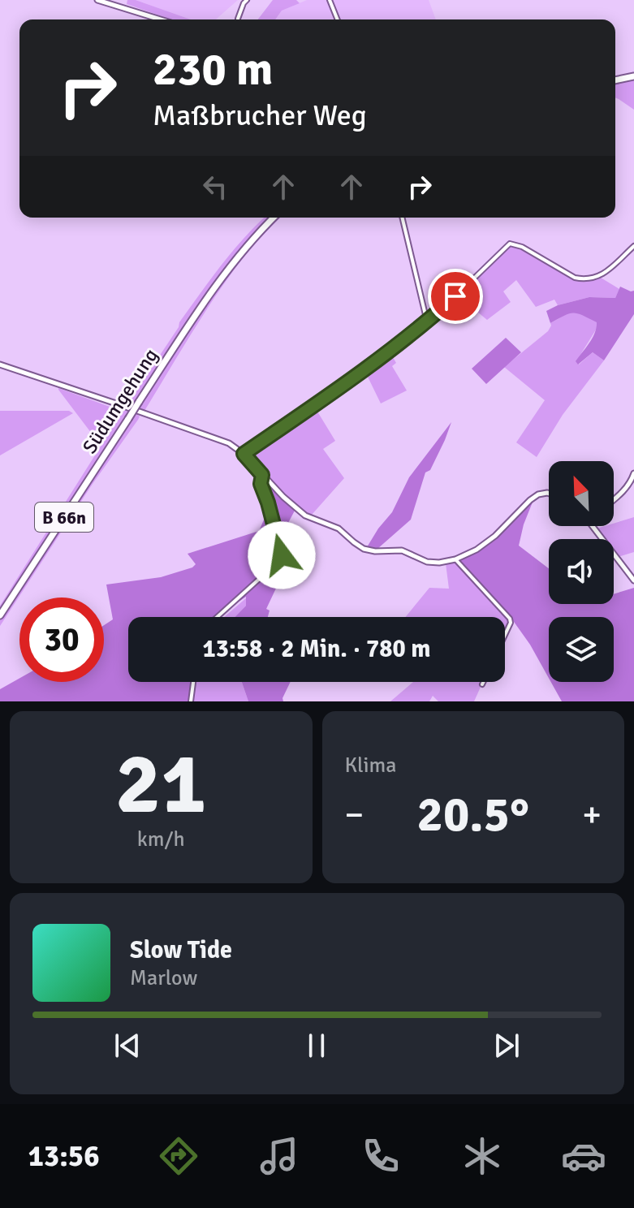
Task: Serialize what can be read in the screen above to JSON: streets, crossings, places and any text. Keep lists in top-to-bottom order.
{
  "streets": {
    "main road": ["Südumgehung", "B 66n"]
  },
  "north": "top left",
  "page": {
    "turn": ["230 m", "Maßbrucher Weg"],
    "limit": "30",
    "trip": "13:58 · 2 Min. · 780 m",
    "tile": [
      ["21", "km/h"],
      "Klima"
    ],
    "heat": ["−", "20.5°", "+"],
    "song": ["Slow Tide", "Marlow"],
    "tabs": "13:56"
  }
}
